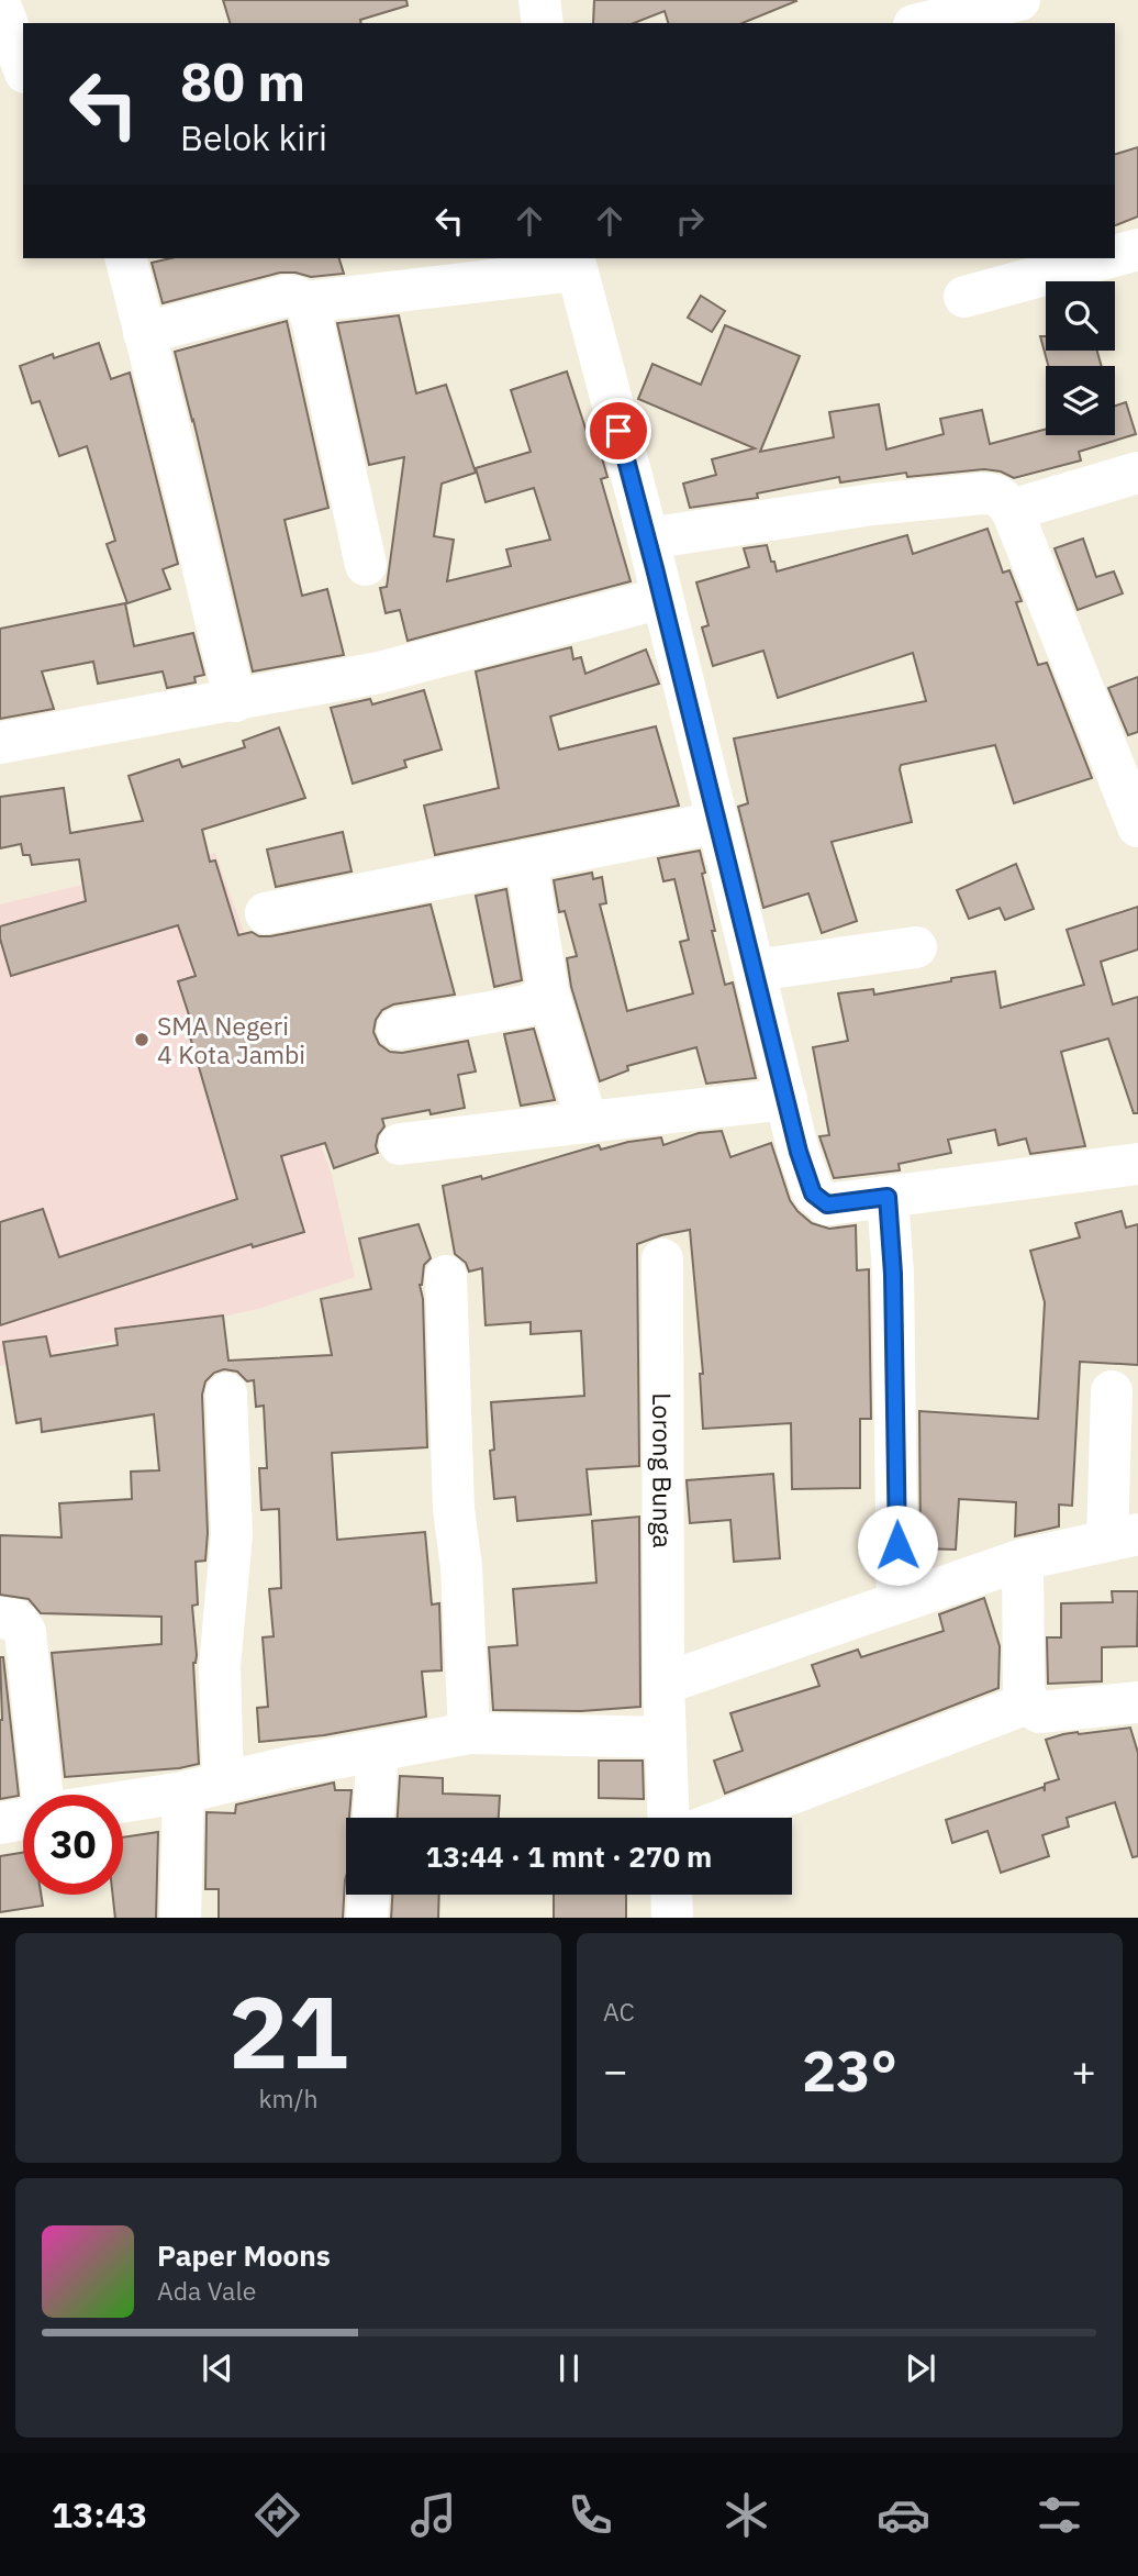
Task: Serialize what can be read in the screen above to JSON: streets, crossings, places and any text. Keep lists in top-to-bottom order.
{
  "streets": {
    "street": ["Lorong Bunga"]
  },
  "places": ["SMA Negeri 4 Kota Jambi"],
  "page": {
    "turn": ["80 m", "Belok kiri"],
    "limit": "30",
    "trip": "13:44 · 1 mnt · 270 m",
    "tile": [
      ["21", "km/h"],
      "AC"
    ],
    "heat": ["−", "23°", "+"],
    "song": ["Paper Moons", "Ada Vale"],
    "tabs": "13:43"
  }
}
